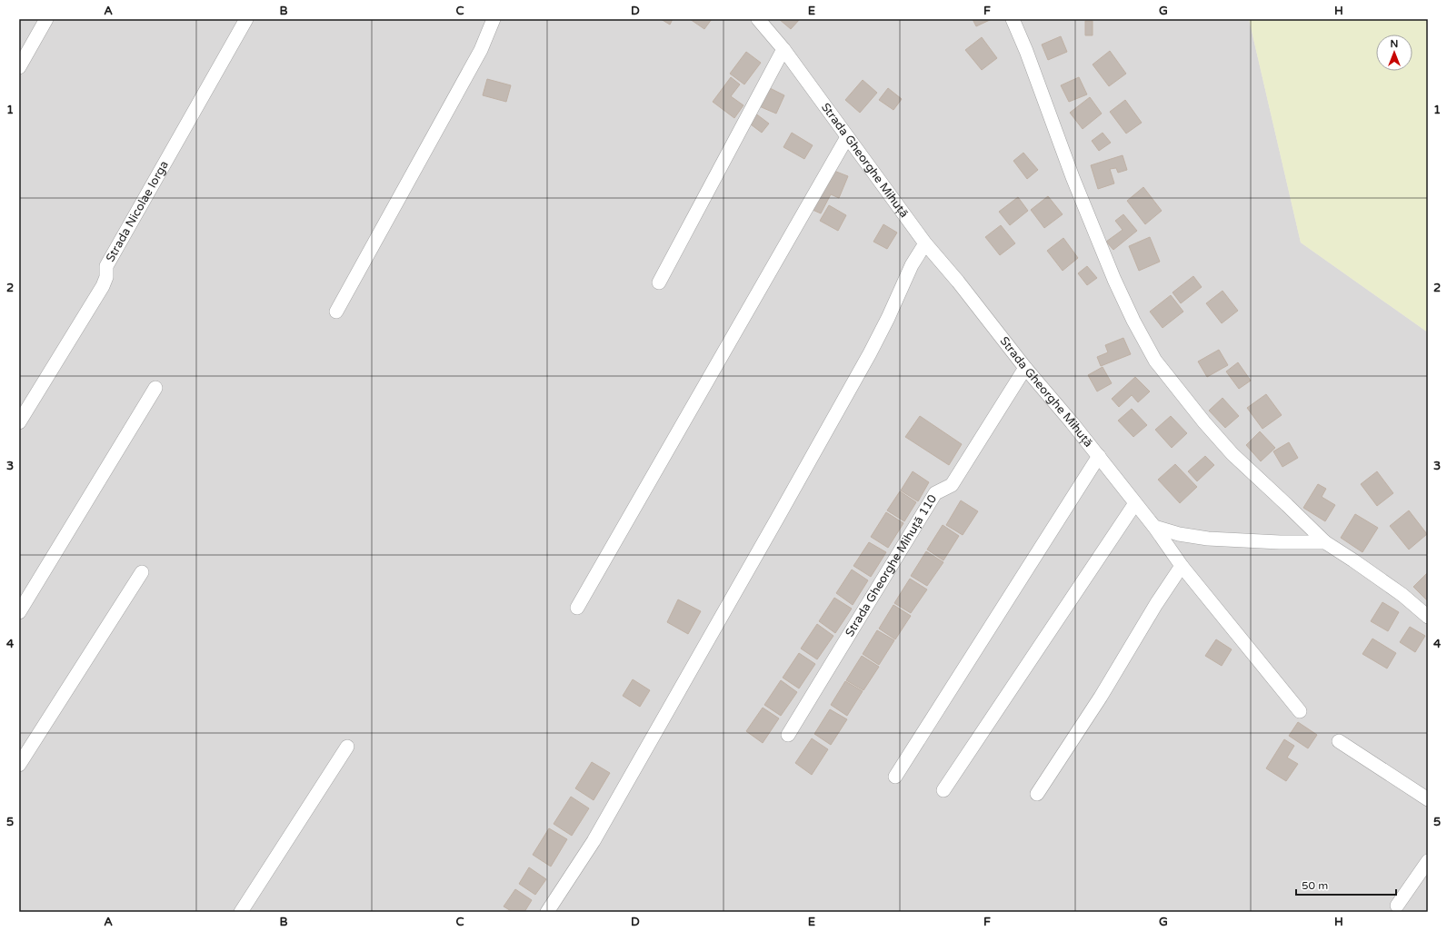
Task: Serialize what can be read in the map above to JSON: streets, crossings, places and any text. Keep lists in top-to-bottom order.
{
  "streets": {
    "street": ["Strada Gheorghe Mihuță", "Strada Nicolae Iorga", "Strada Gheorghe Mihuță 110"]
  },
  "crossings": [
    ["Strada Gheorghe Mihuță", "Strada Gheorghe Mihuță 110"]
  ],
  "scale_bar": "50 m",
  "north": "top",
  "grid": {
    "columns": [
      "A",
      "B",
      "C",
      "D",
      "E",
      "F",
      "G",
      "H"
    ],
    "rows": [
      "1",
      "2",
      "3",
      "4",
      "5"
    ]
  }
}
